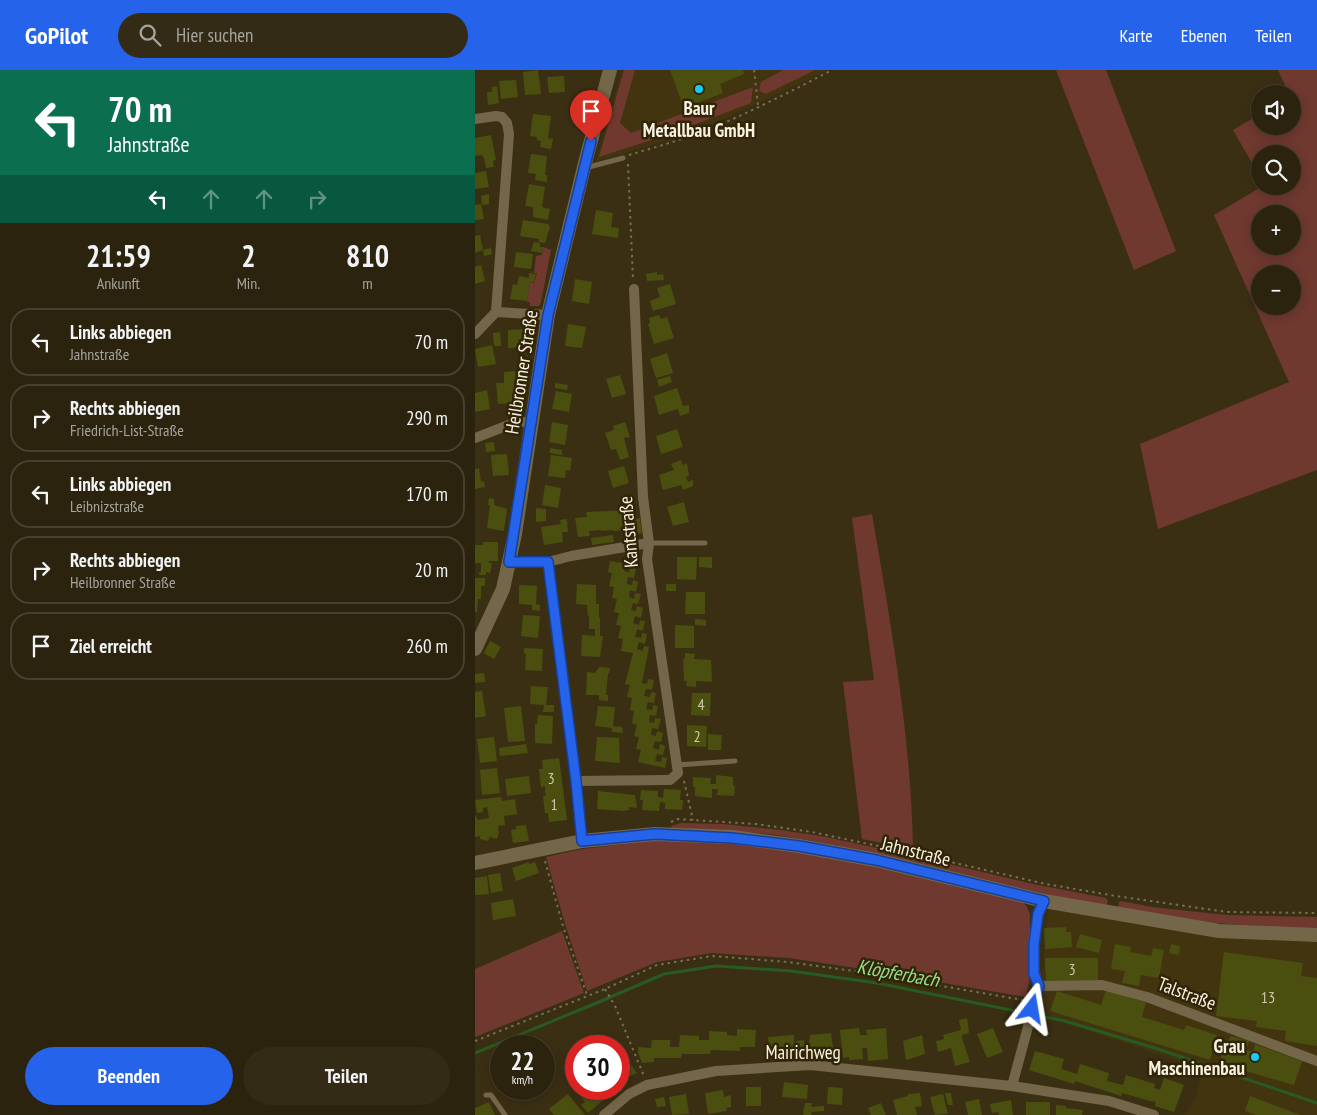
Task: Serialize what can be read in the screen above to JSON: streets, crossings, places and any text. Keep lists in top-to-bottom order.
{
  "streets": {
    "street": [
      "Heilbronner Straße",
      "Kantstraße",
      "Jahnstraße",
      "Talstraße",
      "Mairichweg"
    ]
  },
  "water": ["Klöpferbach"],
  "places": ["Baur Metallbau GmbH", "Grau Maschinenbau"],
  "house_numbers": [
    "4",
    "2",
    "3",
    "1",
    "3",
    "13"
  ],
  "page": {
    "header": "GoPilot",
    "search": "Hier suchen",
    "nav": ["Karte", "Ebenen", "Teilen"],
    "turn": ["70 m", "Jahnstraße"],
    "map_buttons": ["+", "−"],
    "eta": [
      "21:59",
      "Ankunft",
      "2",
      "Min.",
      "810",
      "m"
    ],
    "list": [
      {
        "name": "Links abbiegen",
        "note": "Jahnstraße",
        "value": "70 m"
      },
      {
        "name": "Rechts abbiegen",
        "note": "Friedrich-List-Straße",
        "value": "290 m"
      },
      {
        "name": "Links abbiegen",
        "note": "Leibnizstraße",
        "value": "170 m"
      },
      {
        "name": "Rechts abbiegen",
        "note": "Heilbronner Straße",
        "value": "20 m"
      },
      {
        "name": "Ziel erreicht",
        "value": "260 m"
      }
    ],
    "speed": "22 km/h",
    "limit": "30",
    "buttons": ["Beenden", "Teilen"]
  }
}
